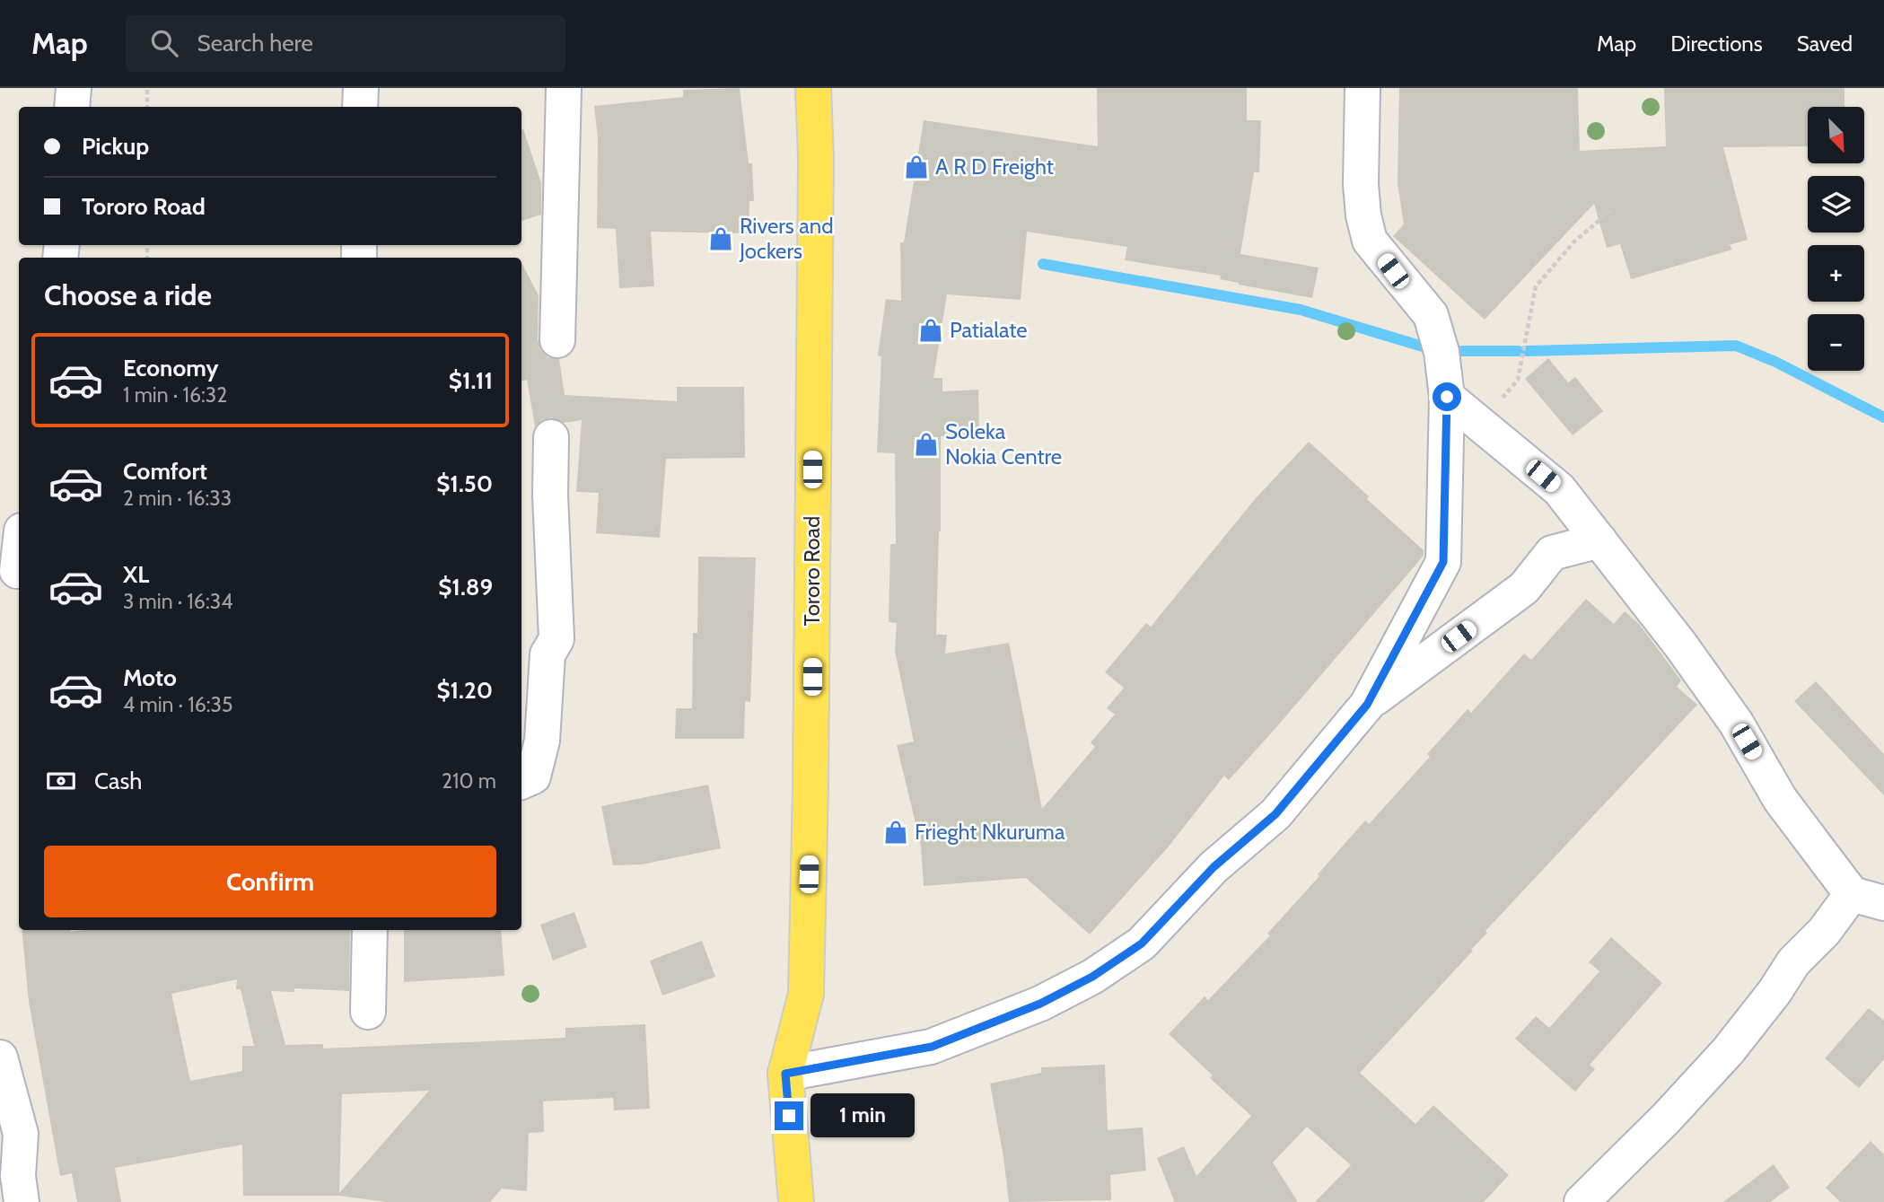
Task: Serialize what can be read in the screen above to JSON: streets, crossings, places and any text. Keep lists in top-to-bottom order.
{
  "streets": {
    "main road": ["Tororo Road"]
  },
  "places": {
    "shop": [
      "A R D Freight",
      "Rivers and Jockers",
      "Patialate",
      "Soleka Nokia Centre",
      "Frieght Nkuruma"
    ]
  },
  "north": "bottom right",
  "page": {
    "header": "Map",
    "search": "Search here",
    "nav": ["Map", "Directions", "Saved"],
    "map_buttons": ["+", "−"],
    "banner": ["Pickup", "Tororo Road"],
    "heading": "Choose a ride",
    "list": [
      {
        "name": "Economy",
        "note": "1 min · 16:32",
        "value": "$1.11"
      },
      {
        "name": "Comfort",
        "note": "2 min · 16:33",
        "value": "$1.50"
      },
      {
        "name": "XL",
        "note": "3 min · 16:34",
        "value": "$1.89"
      },
      {
        "name": "Moto",
        "note": "4 min · 16:35",
        "value": "$1.20"
      }
    ],
    "pay": ["Cash", "210 m"],
    "buttons": "Confirm",
    "bubble": "1 min"
  }
}
